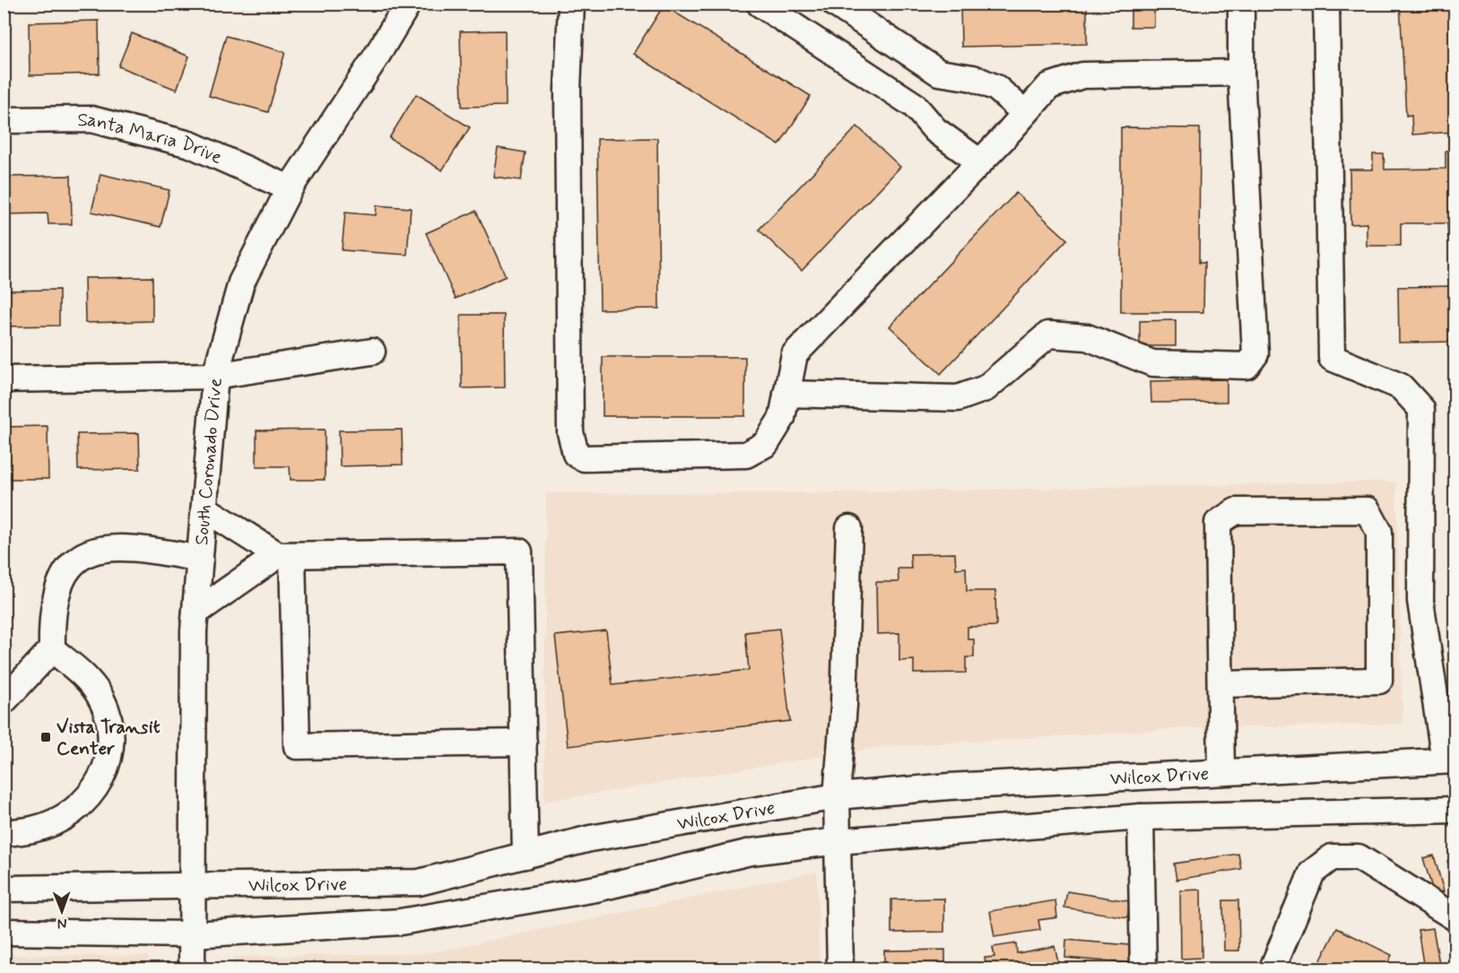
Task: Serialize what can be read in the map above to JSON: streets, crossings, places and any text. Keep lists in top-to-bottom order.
{
  "streets": {
    "street": ["Santa Maria Drive", "South Coronado Drive", "Wilcox Drive"]
  },
  "crossings": [
    ["Santa Maria Drive", "South Coronado Drive"],
    ["South Coronado Drive", "Wilcox Drive"]
  ],
  "places": {
    "transit": ["Vista Transit Center"]
  },
  "north": "bottom"
}
